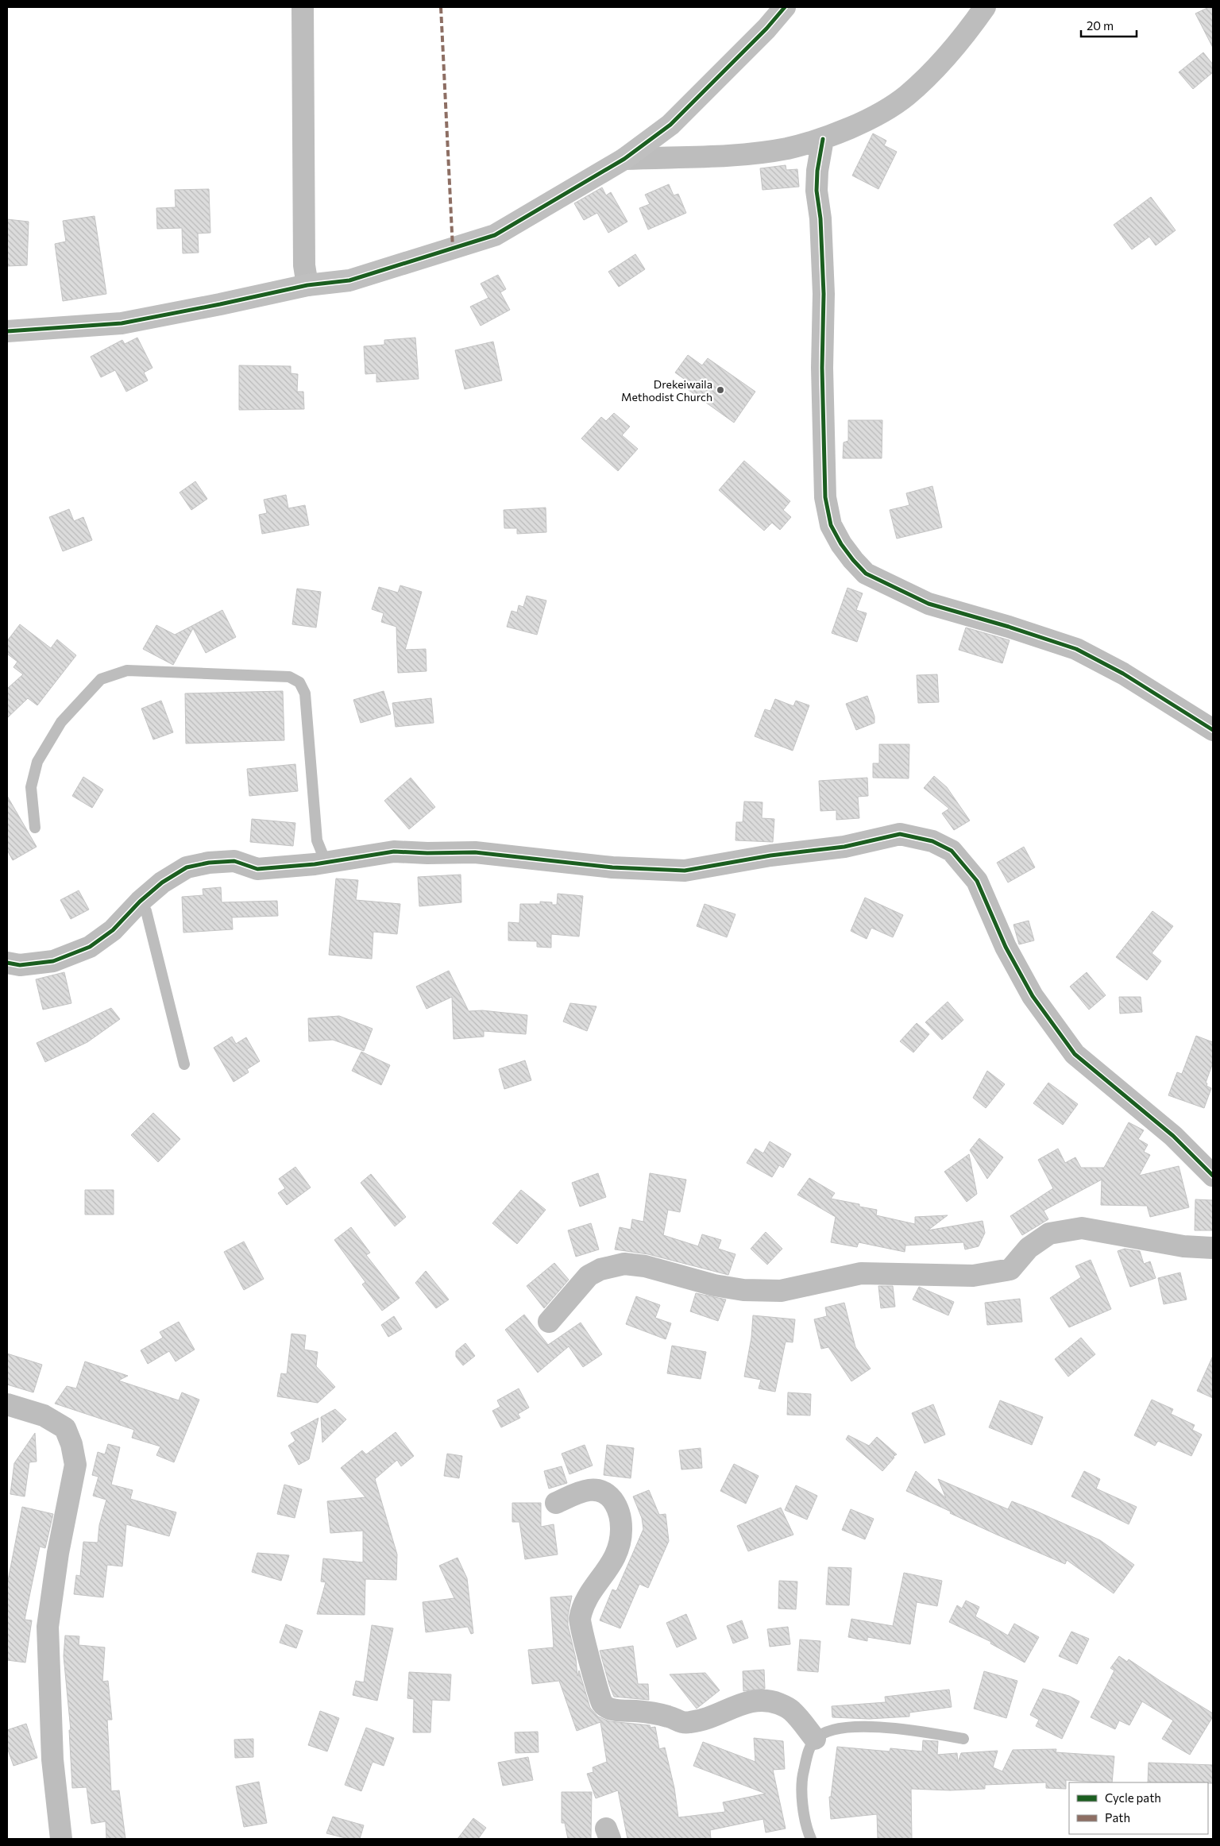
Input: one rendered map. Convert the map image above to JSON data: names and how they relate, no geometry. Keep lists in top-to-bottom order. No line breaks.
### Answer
{"places":["Drekeiwaila Methodist Church"],"legend":["Cycle path","Path"],"scale_bar":"20 m"}
